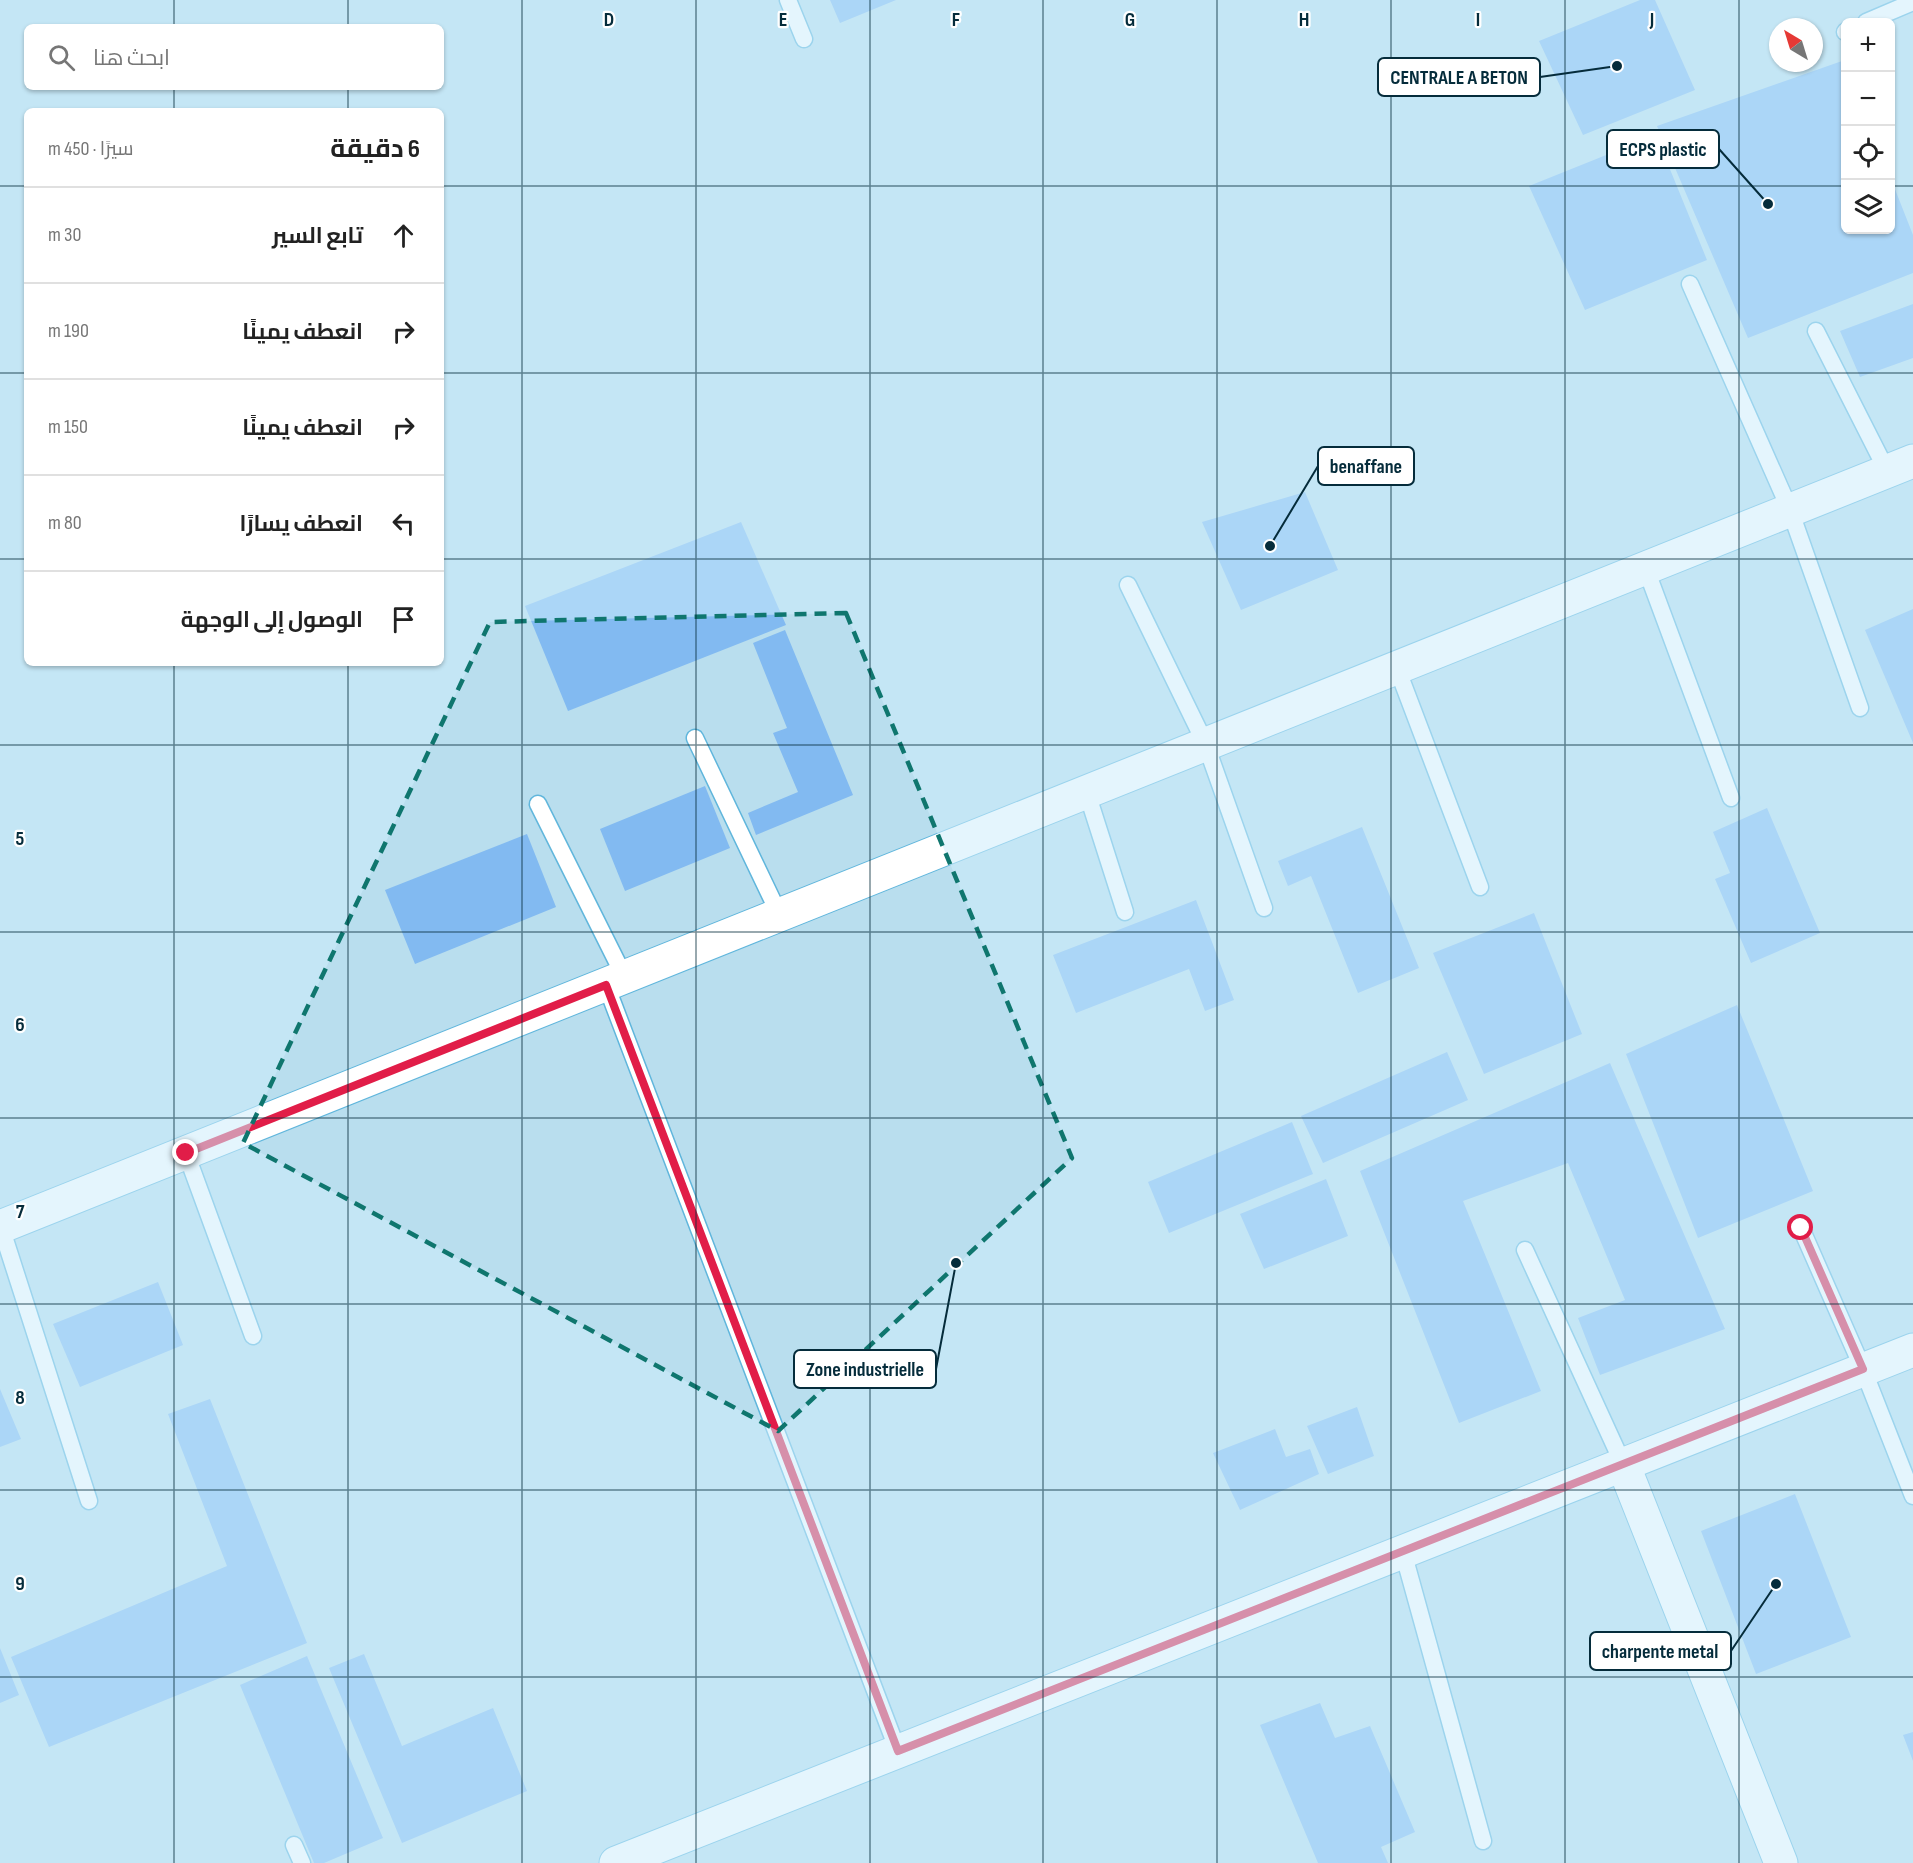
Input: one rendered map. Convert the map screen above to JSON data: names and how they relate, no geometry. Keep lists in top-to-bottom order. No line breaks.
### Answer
{"places":["CENTRALE A BETON","ECPS plastic","benaffane","Zone industrielle","charpente metal"],"north":"top left","page":{"map_buttons":["+","−"],"search":"ابحث هنا","heading":["6 دقيقة","سيرًا · 450 m"],"list":[["تابع السير","30 m"],["انعطف يمينًا","190 m"],["انعطف يمينًا","150 m"],["انعطف يسارًا","80 m"],"الوصول إلى الوجهة"]},"grid":{"columns":["D","E","F","G","H","I","J"],"rows":["5","6","7","8","9"]}}
